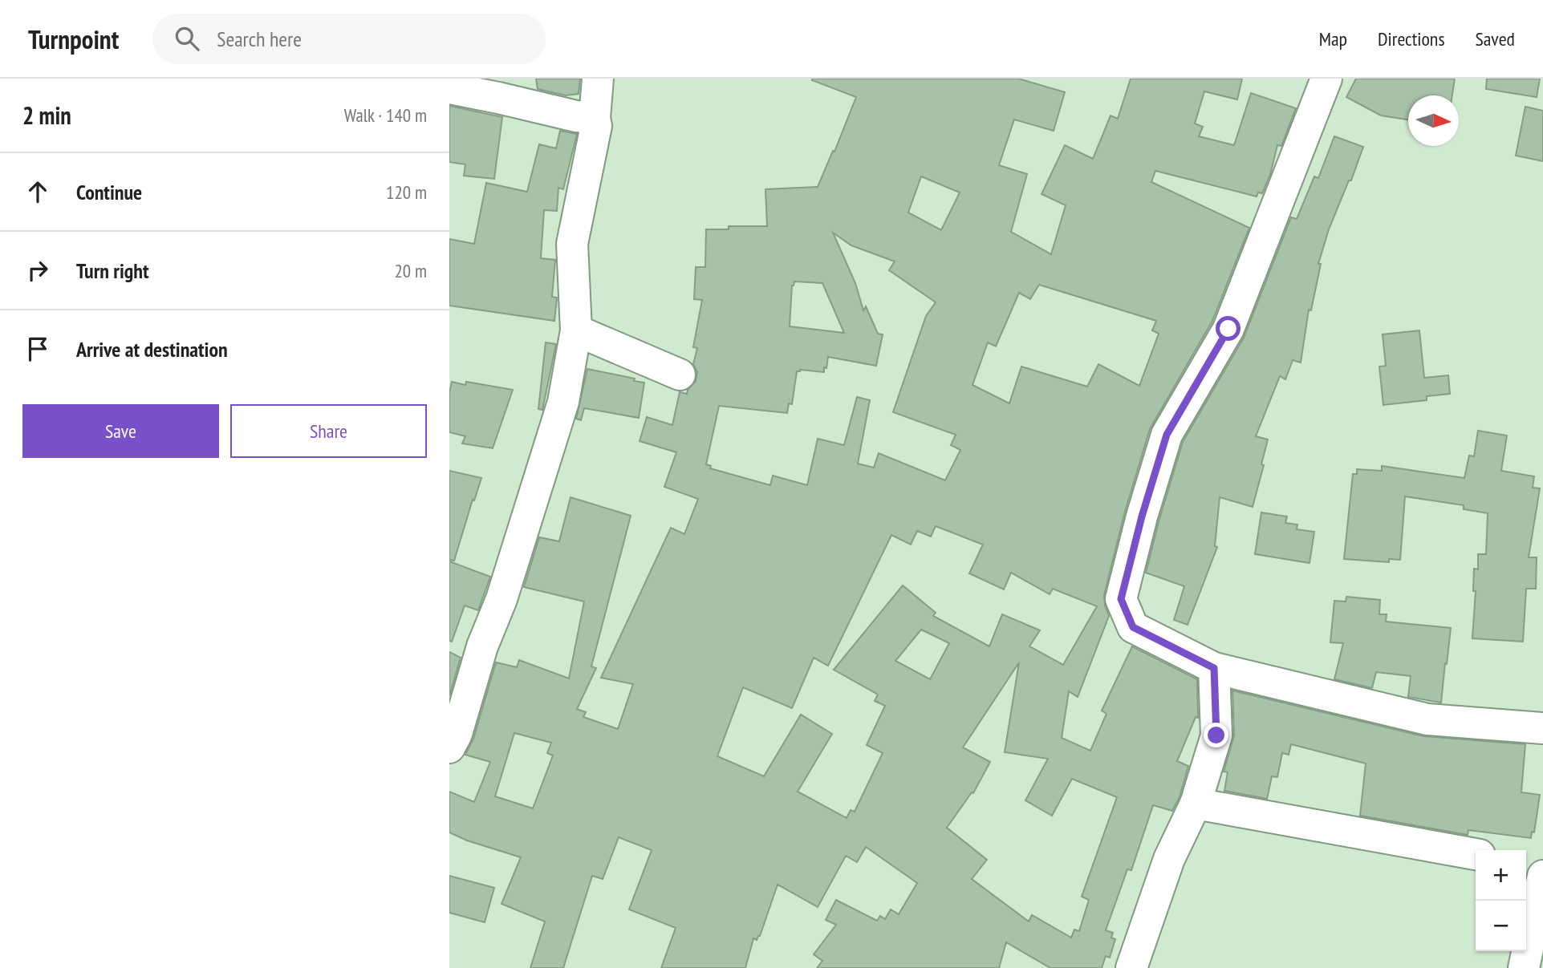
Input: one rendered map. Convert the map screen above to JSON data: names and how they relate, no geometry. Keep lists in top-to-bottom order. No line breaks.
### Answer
{"north":"right","page":{"header":"Turnpoint","search":"Search here","nav":["Map","Directions","Saved"],"heading":["2 min","Walk · 140 m"],"list":[["Continue","120 m"],["Turn right","20 m"],"Arrive at destination"],"buttons":["Save","Share"],"map_buttons":["+","−"]}}
